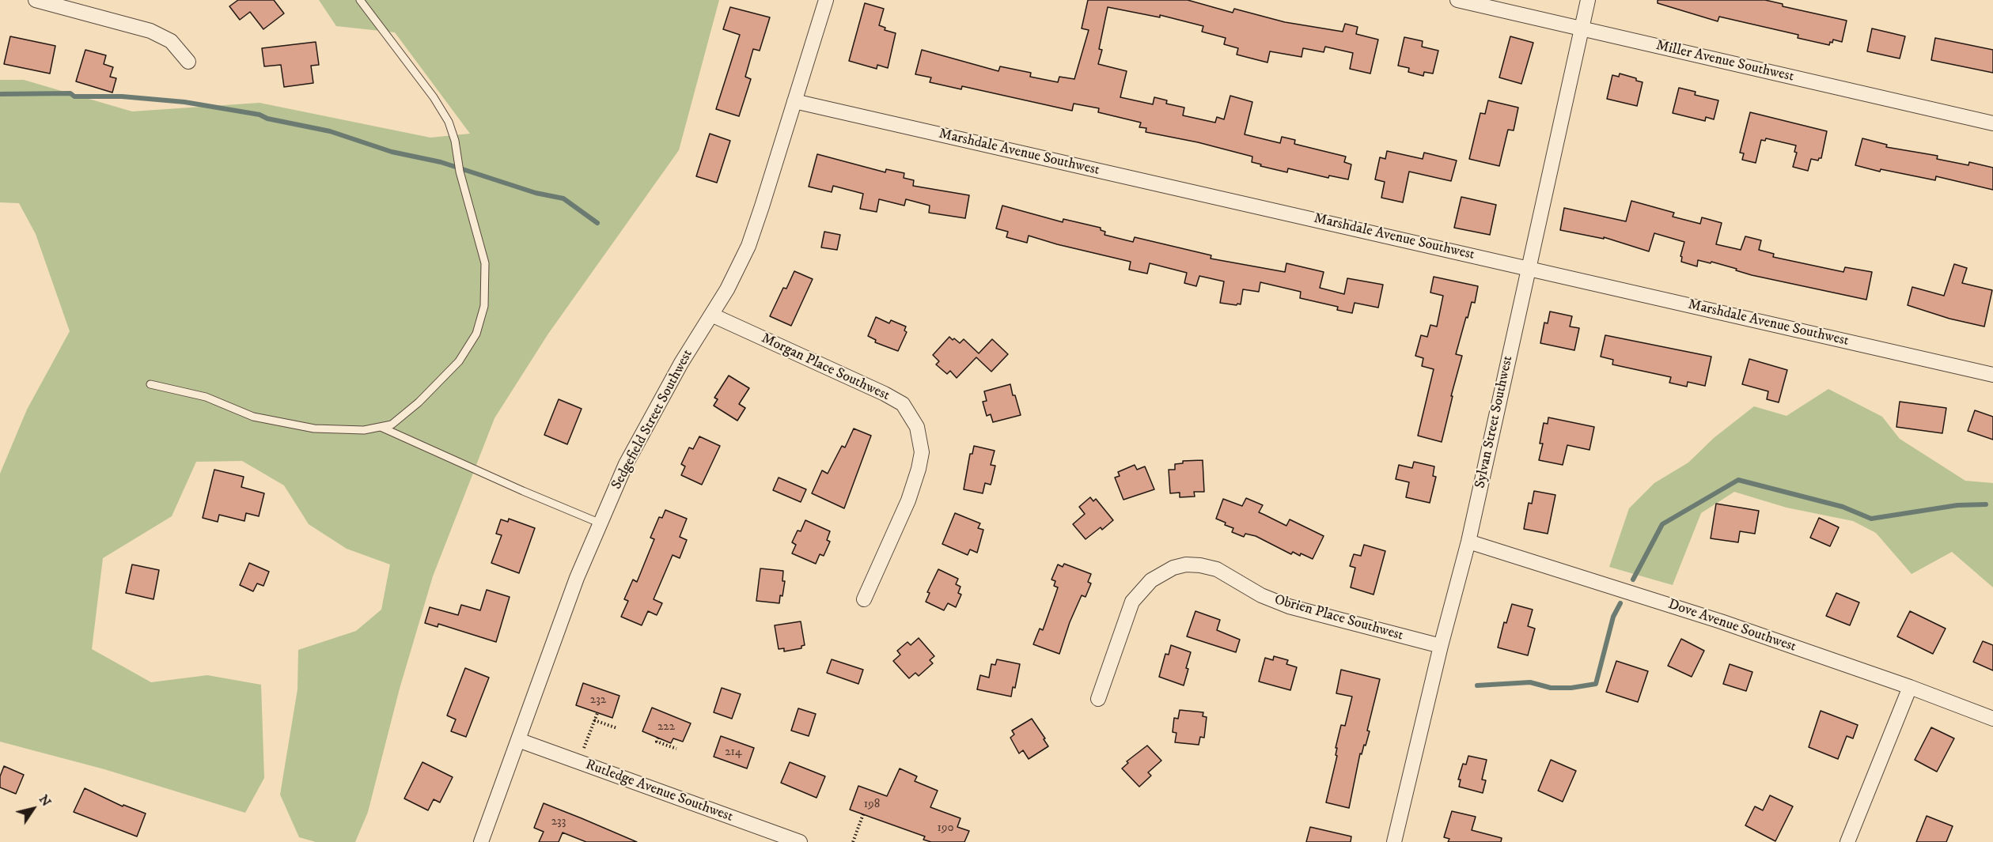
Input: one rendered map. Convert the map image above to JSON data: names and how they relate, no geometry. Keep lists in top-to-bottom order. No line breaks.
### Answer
{"streets":{"street":["Miller Avenue Southwest","Marshdale Avenue Southwest","Morgan Place Southwest","Sedgefield Street Southwest","Sylvan Street Southwest","Obrien Place Southwest","Dove Avenue Southwest","Rutledge Avenue Southwest"]},"crossings":[["Miller Avenue Southwest","Sylvan Street Southwest"],["Marshdale Avenue Southwest","Sedgefield Street Southwest"],["Marshdale Avenue Southwest","Sylvan Street Southwest"],["Morgan Place Southwest","Sedgefield Street Southwest"],["Sedgefield Street Southwest","Rutledge Avenue Southwest"],["Sylvan Street Southwest","Obrien Place Southwest"],["Sylvan Street Southwest","Dove Avenue Southwest"]],"house_numbers":["232","222","214","198","233","190"],"north":"top right"}
